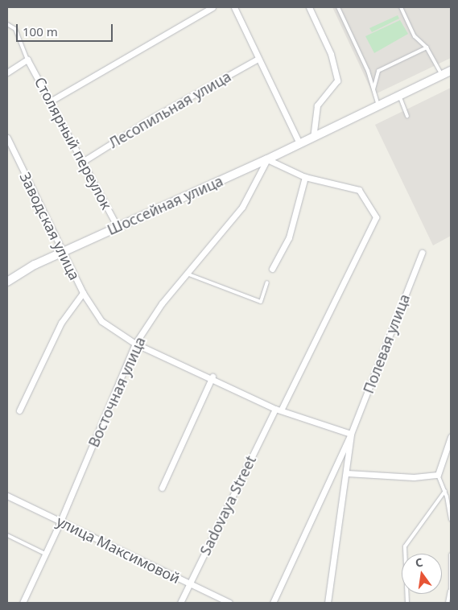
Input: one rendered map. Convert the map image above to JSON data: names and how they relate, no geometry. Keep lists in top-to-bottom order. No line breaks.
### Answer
{"streets":{"main road":["Шоссейная улица"],"street":["Лесопильная улица","Столярный переулок","Заводская улица","Полевая улица","Восточная улица","Sadovaya Street","улица Максимовой"]},"crossings":[["Лесопильная улица","Столярный переулок"],["Столярный переулок","Шоссейная улица"],["Шоссейная улица","Заводская улица"],["Шоссейная улица","Восточная улица"],["Заводская улица","Полевая улица"],["Заводская улица","Восточная улица"],["Заводская улица","Sadovaya Street"],["Восточная улица","улица Максимовой"],["Sadovaya Street","улица Максимовой"]],"scale_bar":"100 m","north":"top"}
